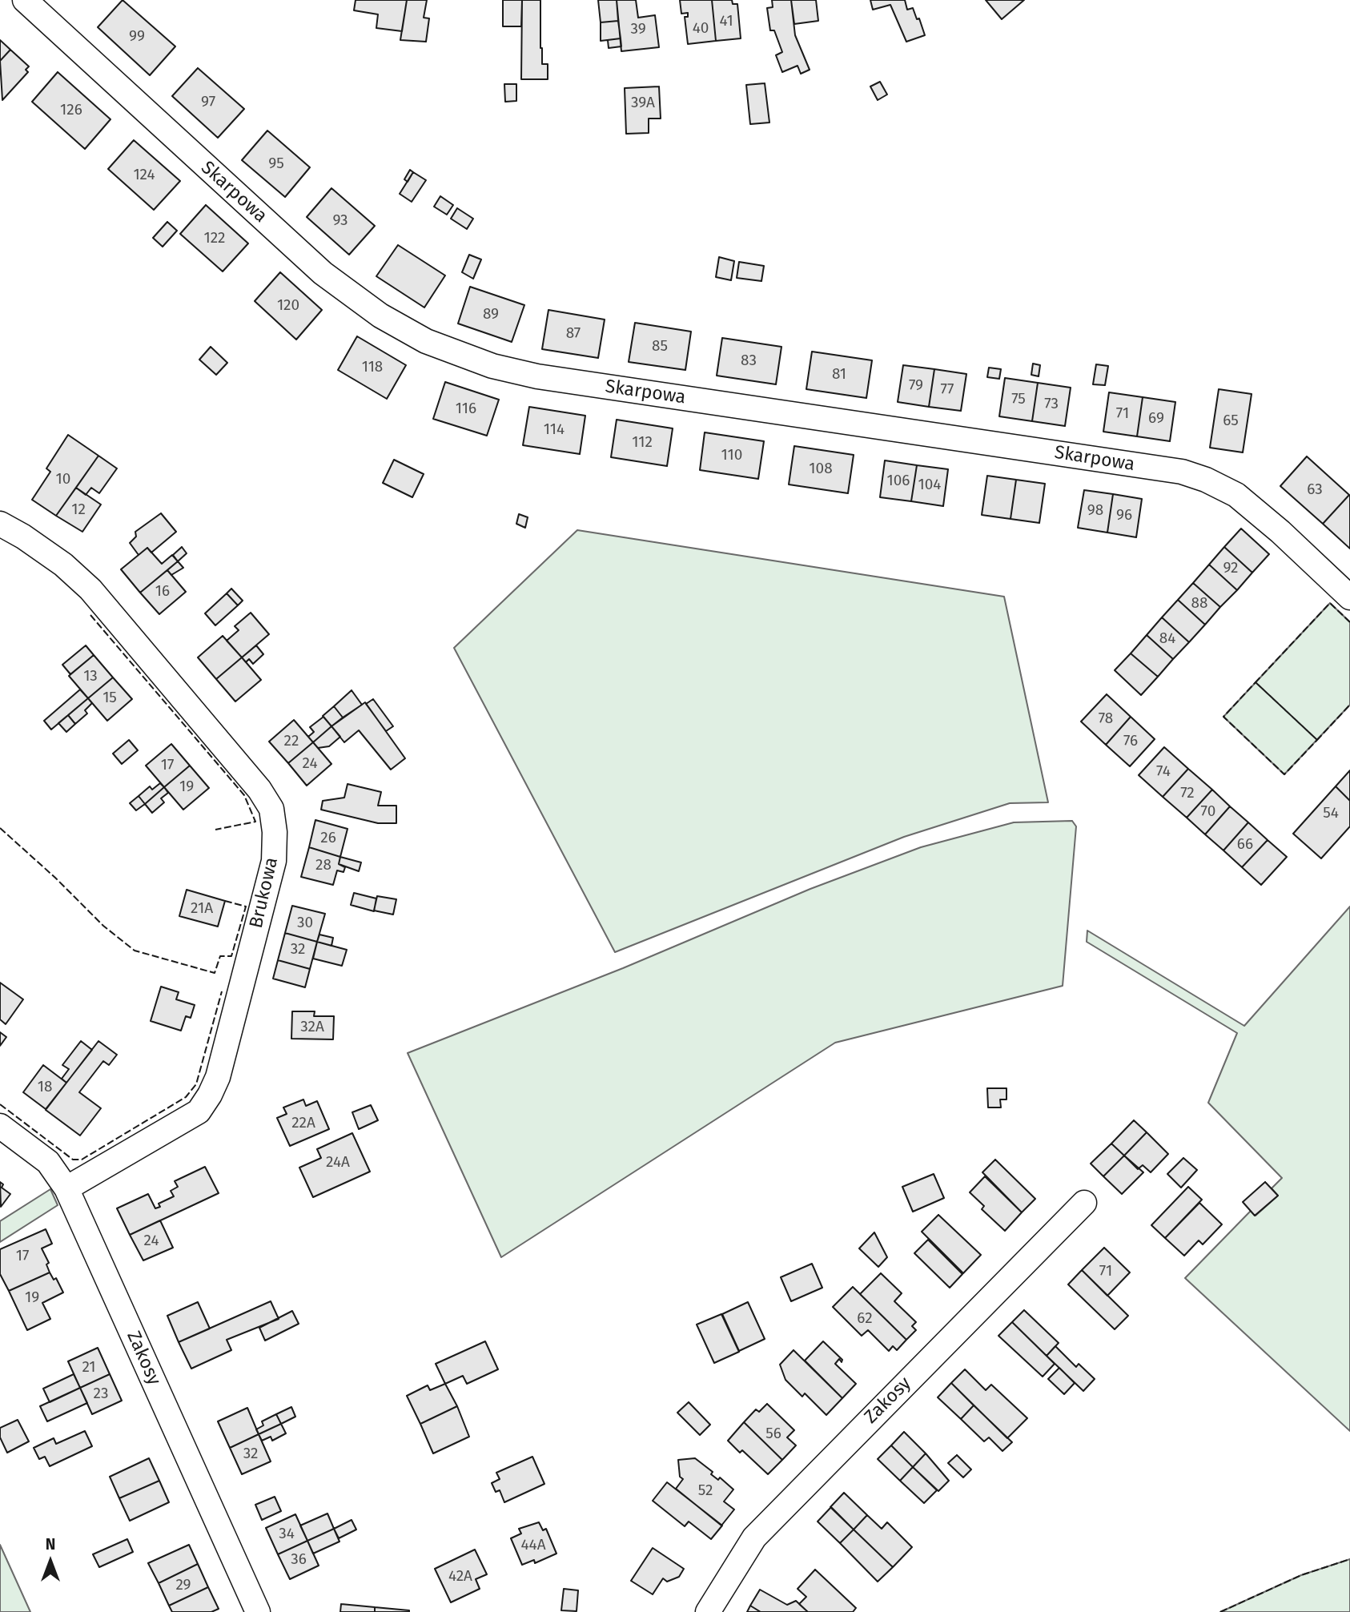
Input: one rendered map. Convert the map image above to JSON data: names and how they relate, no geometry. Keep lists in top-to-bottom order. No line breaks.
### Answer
{"streets":{"street":["Skarpowa","Brukowa","Zakosy"]},"crossings":[["Brukowa","Zakosy"]],"house_numbers":["41","40","39","99","97","39A","126","95","124","93","122","120","89","87","85","83","118","81","79","77","75","73","116","71","69","65","114","112","110","108","10","106","104","63","12","98","96","92","16","88","84","13","15","78","22","76","24","17","74","19","72","70","54","26","66","28","21A","30","32","32A","18","22A","24A","24","17","71","19","62","21","23","56","32","52","34","44A","36","42A","29"],"north":"top"}
